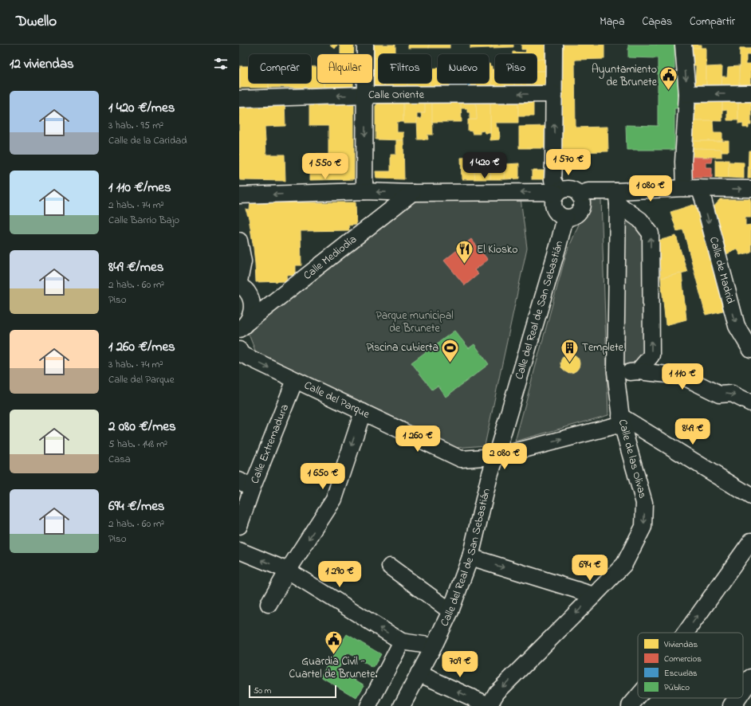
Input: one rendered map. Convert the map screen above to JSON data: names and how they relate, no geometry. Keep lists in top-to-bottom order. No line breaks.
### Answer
{"streets":{"street":["Calle Oriente","Calle Mediodía","Calle de Madrid","Calle del Real de San Sebastián","Calle del Parque","Calle Extremadura","Calle de las Olivas"]},"crossings":[["Calle del Real de San Sebastián","Calle del Parque"],["Calle del Parque","Calle Extremadura"],["Calle del Parque","Calle de las Olivas"]],"one_way":["Calle de Madrid","Calle del Parque"],"parks":["Parque municipal de Brunete"],"places":{"public building":["Ayuntamiento de Brunete","Guardia Civil - Cuartel de Brunete."],"restaurant":["El Kiosko"],"sports":["Piscina cubierta"],"building":["Templete"]},"legend":["Viviendas","Comercios","Escuelas","Público"],"scale_bar":"50 m","page":{"header":"Dwello","nav":["Mapa","Capas","Compartir"],"heading":"12 viviendas","chip":["Comprar","Alquilar","Filtros","Nuevo","Piso"],"list":[{"name":"1 420 €/mes","note":"3 hab. · 95 m² · Calle de la Caridad"},{"name":"1 110 €/mes","note":"2 hab. · 74 m² · Calle Barrio Bajo"},{"name":"849 €/mes","note":"2 hab. · 60 m² · Piso"},{"name":"1 260 €/mes","note":"3 hab. · 74 m² · Calle del Parque"},{"name":"2 080 €/mes","note":"5 hab. · 148 m² · Casa"},{"name":"694 €/mes","note":"2 hab. · 60 m² · Piso"}],"price":["1 570 €","1 420 €","1 550 €","1 080 €","1 110 €","849 €","1 260 €","2 080 €","1 650 €","694 €","1 290 €","709 €"],"scale":"50 m"}}
